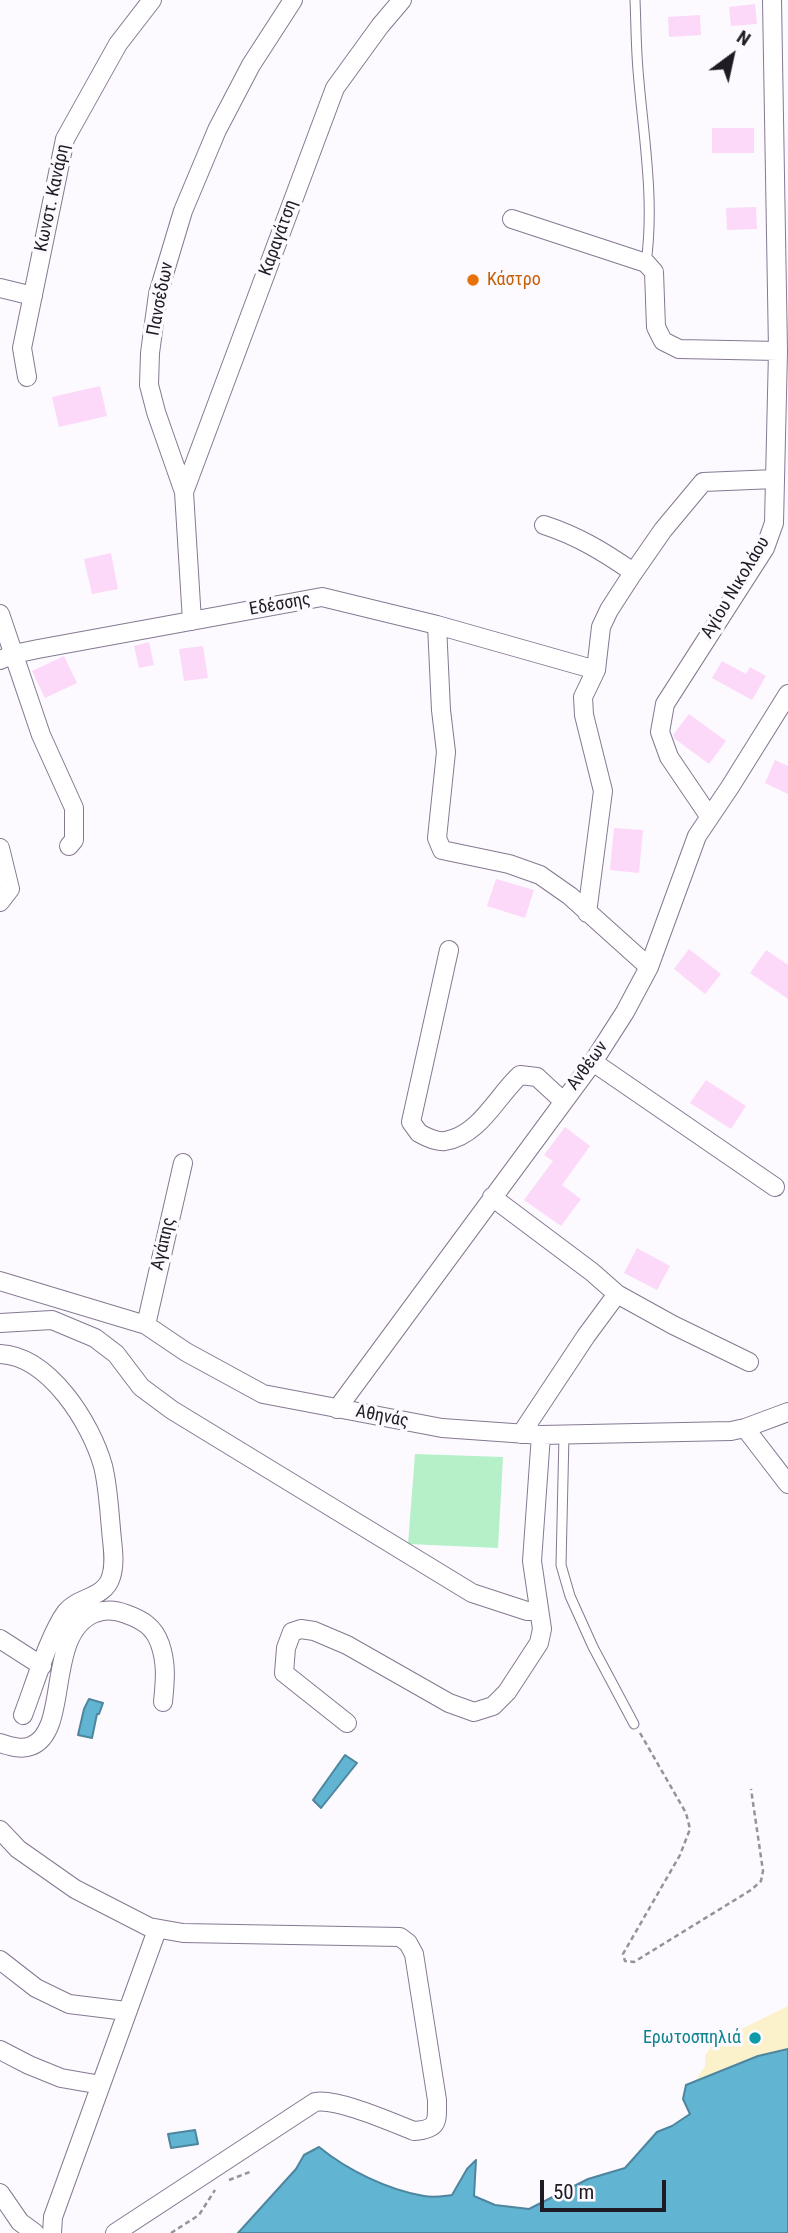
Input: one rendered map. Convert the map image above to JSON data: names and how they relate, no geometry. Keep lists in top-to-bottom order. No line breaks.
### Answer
{"streets":{"street":["Κωνστ. Κανάρη","Καραγάτση","Πανσέδων","Αγίου Νικολάου","Εδέσσης","Ανθέων","Αγάπης","Αθηνάς"]},"crossings":[["Καραγάτση","Πανσέδων"],["Πανσέδων","Εδέσσης"],["Αγίου Νικολάου","Ανθέων"],["Ανθέων","Αθηνάς"],["Αγάπης","Αθηνάς"]],"places":["Κάστρο","Ερωτοσπηλιά"],"scale_bar":"50 m","north":"top right"}
